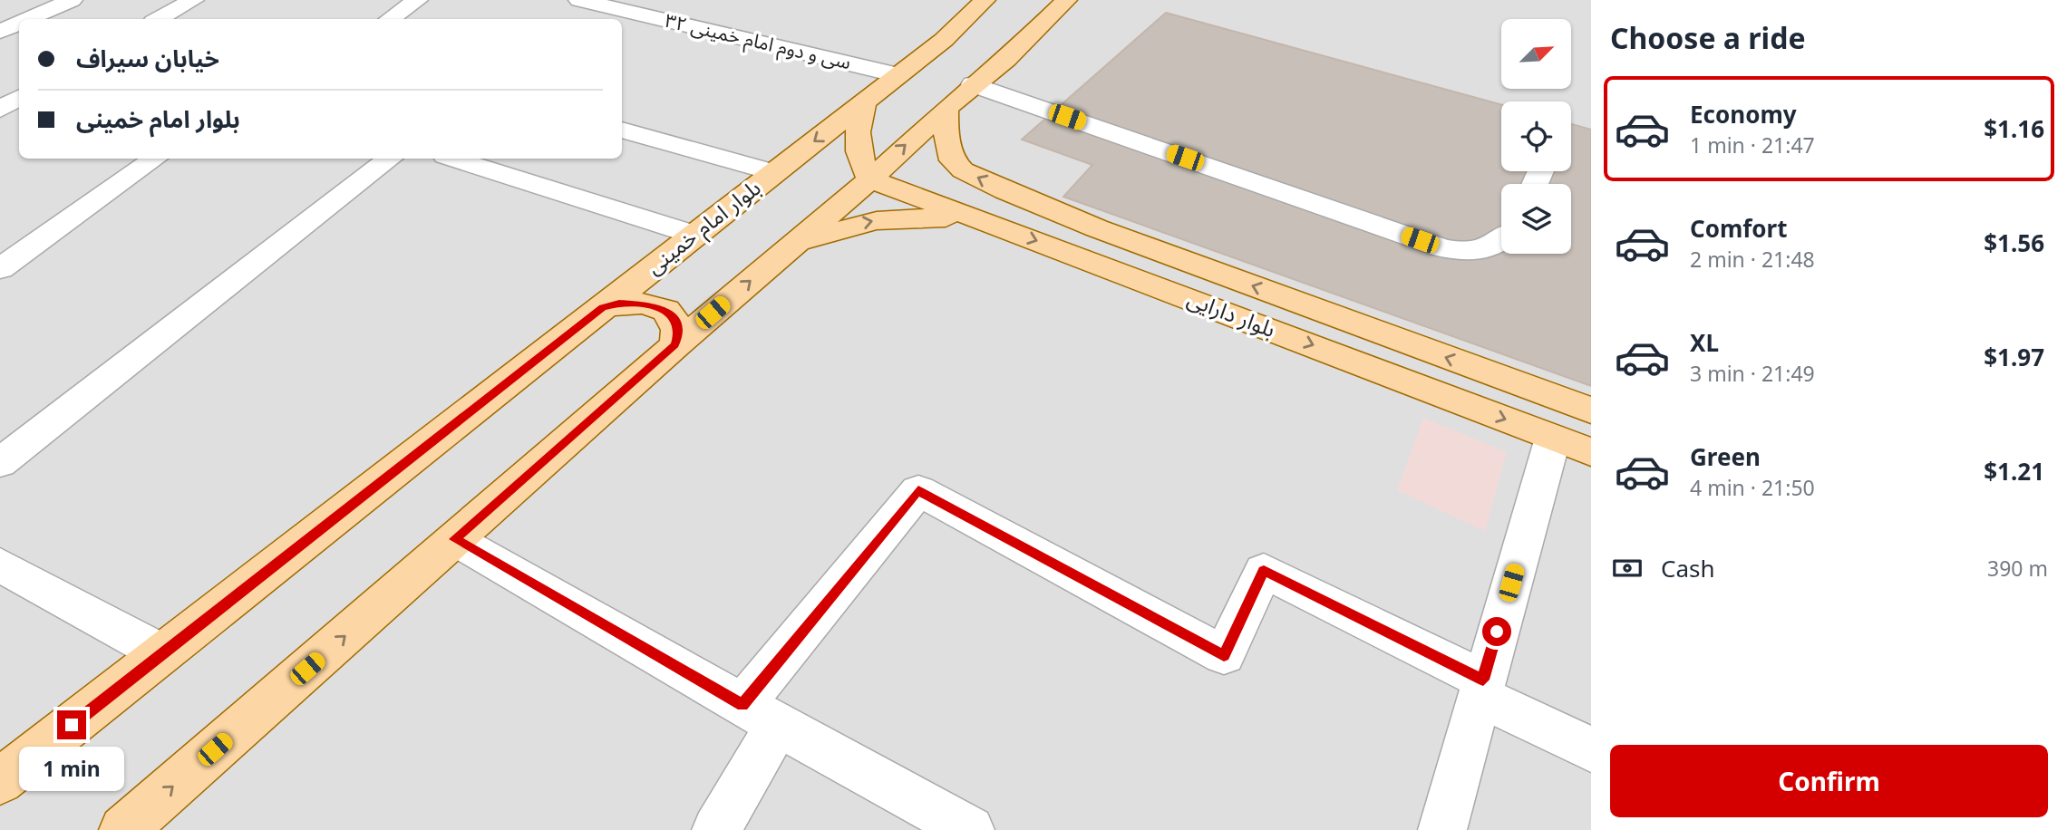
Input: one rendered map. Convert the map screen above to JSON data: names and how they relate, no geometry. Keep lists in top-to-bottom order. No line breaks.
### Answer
{"streets":{"main road":["بلوار امام خمینی","بلوار دارایی"],"street":["سی و دوم امام خمینی ۳۲"]},"crossings":[["سی و دوم امام خمینی ۳۲","بلوار امام خمینی"],["بلوار امام خمینی","بلوار دارایی"]],"north":"top right","page":{"heading":"Choose a ride","banner":["خیابان سیراف","بلوار امام خمینی"],"list":[{"name":"Economy","note":"1 min · 21:47","value":"$1.16"},{"name":"Comfort","note":"2 min · 21:48","value":"$1.56"},{"name":"XL","note":"3 min · 21:49","value":"$1.97"},{"name":"Green","note":"4 min · 21:50","value":"$1.21"}],"pay":["Cash","390 m"],"buttons":"Confirm","bubble":"1 min"}}
